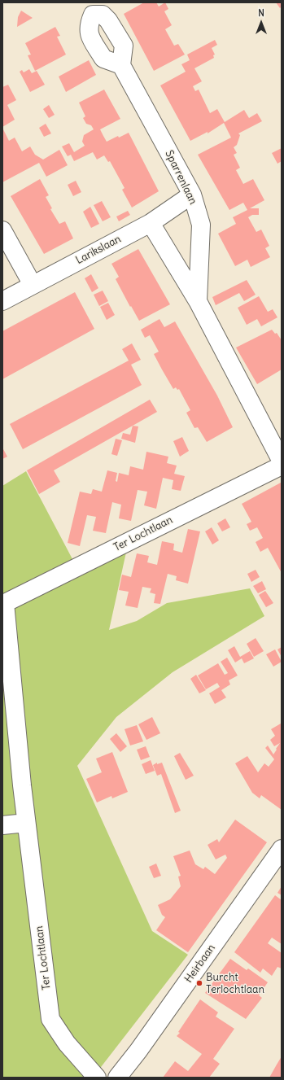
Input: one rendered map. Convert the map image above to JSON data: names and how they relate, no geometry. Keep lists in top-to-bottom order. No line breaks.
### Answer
{"streets":{"street":["Sparrenlaan","Larikslaan","Ter Lochtlaan","Heirbaan"]},"crossings":[["Sparrenlaan","Larikslaan"]],"places":["Burcht Terlochtlaan"],"north":"top"}
